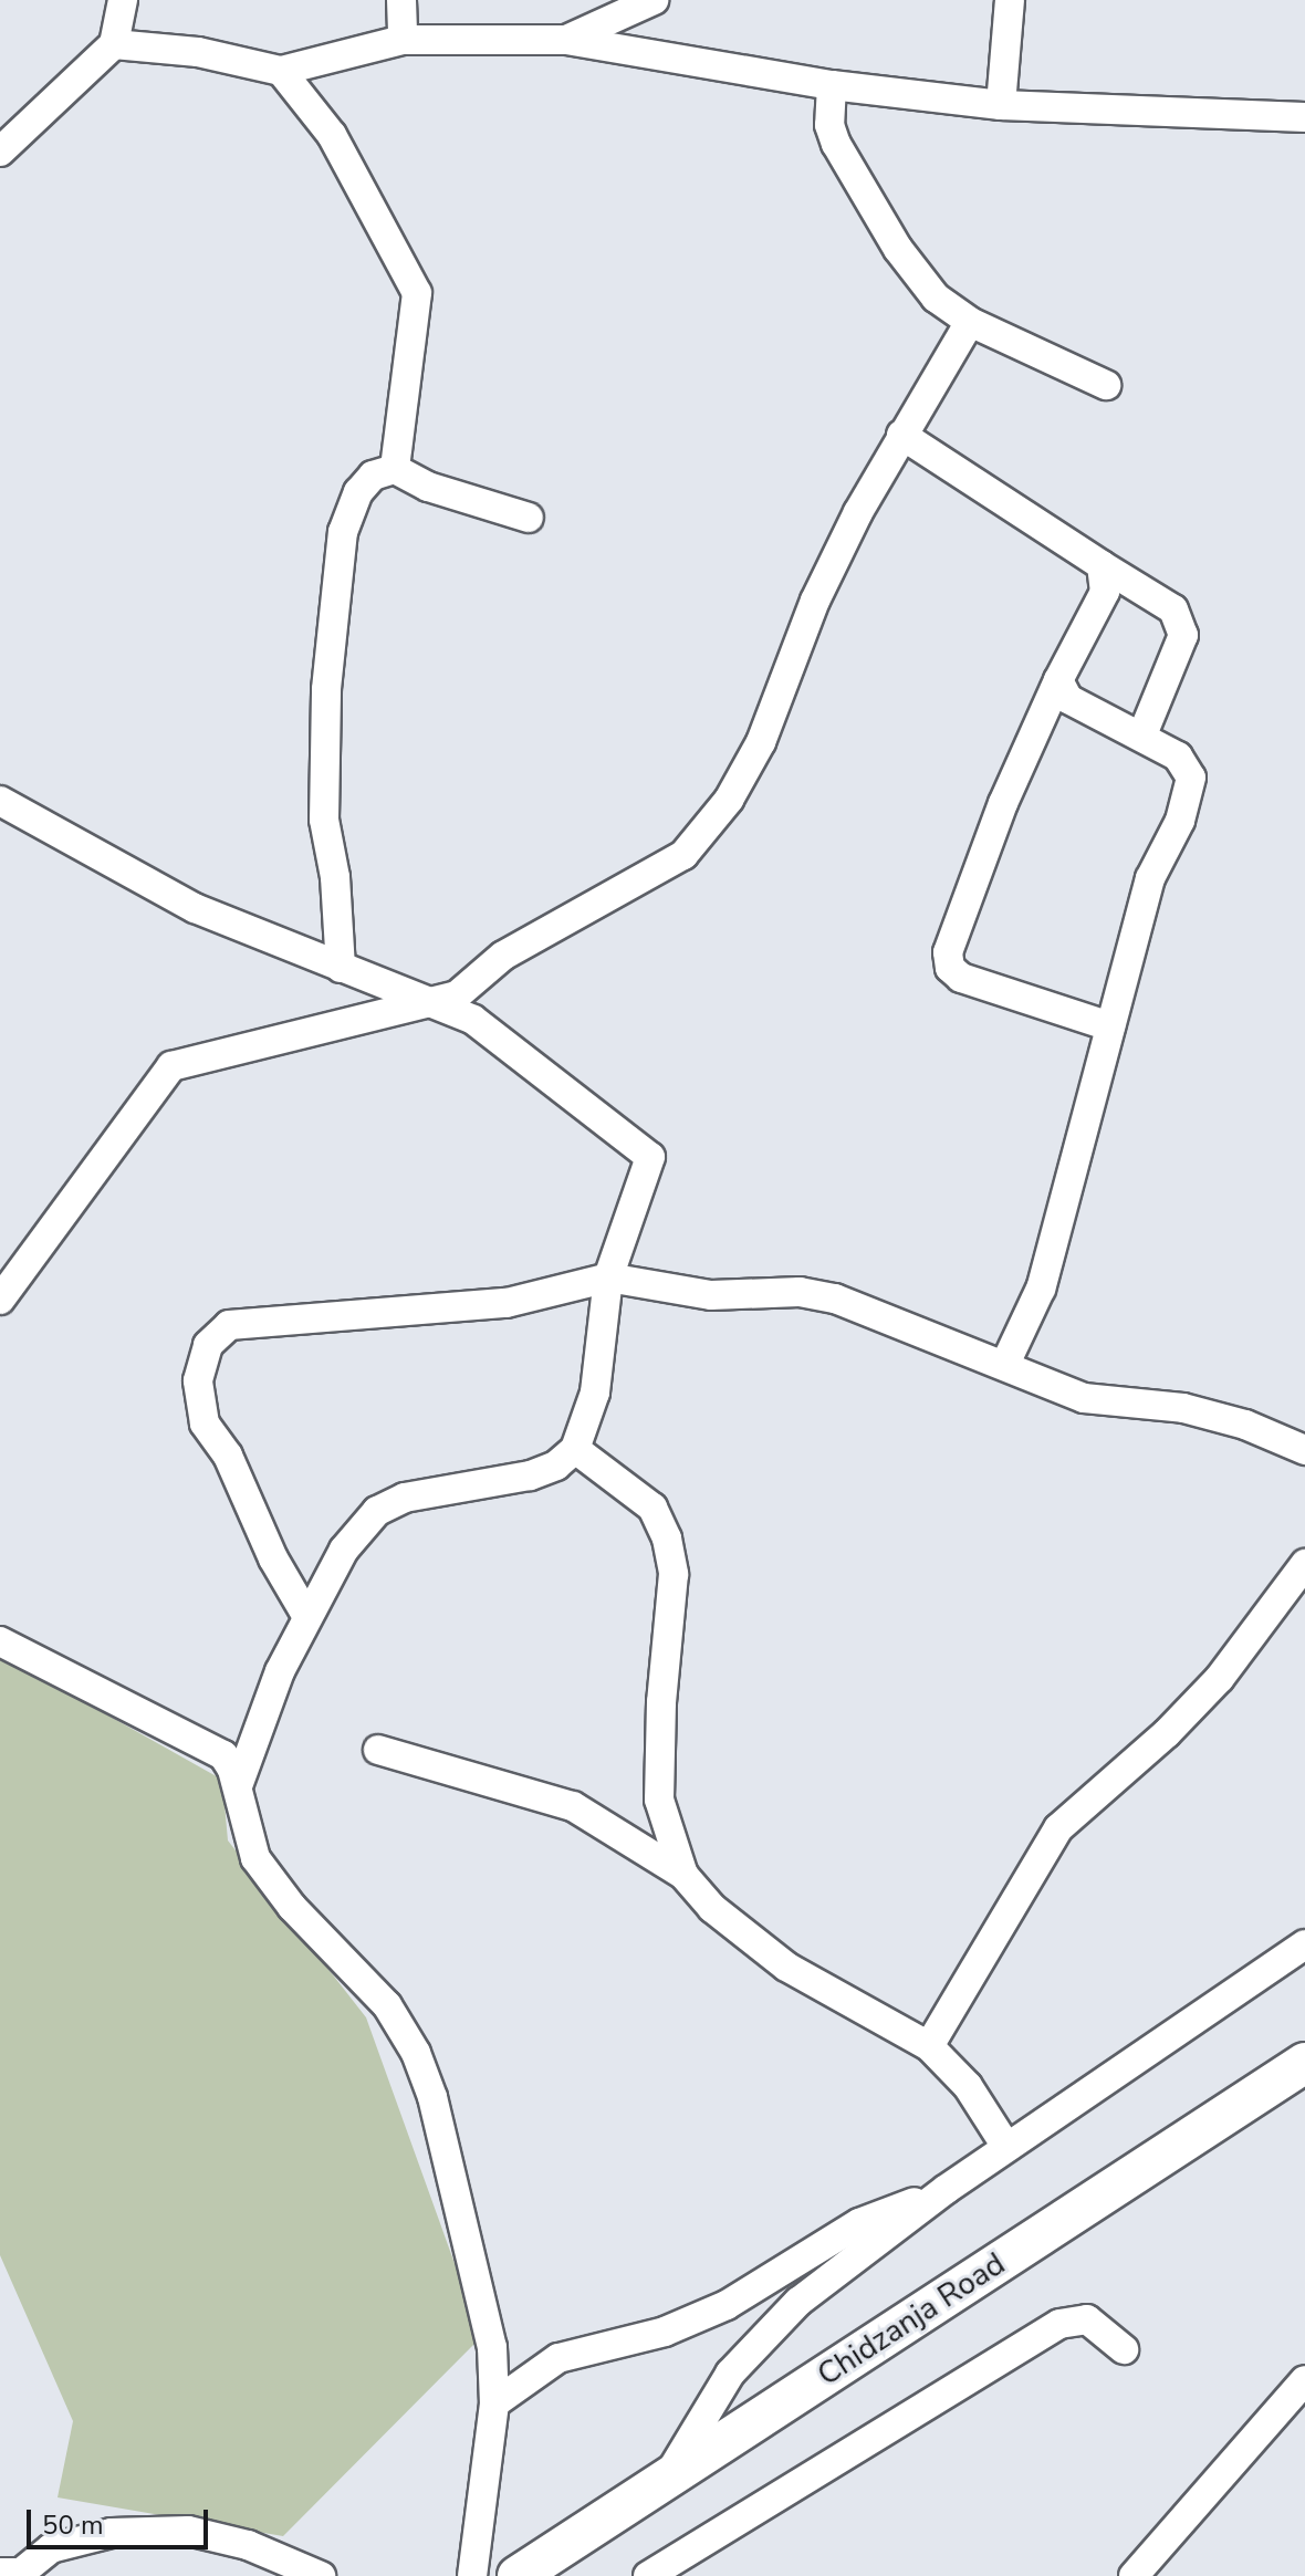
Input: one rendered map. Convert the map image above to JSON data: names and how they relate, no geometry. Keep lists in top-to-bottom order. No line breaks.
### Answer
{"streets":{"street":["Chidzanja Road"]},"scale_bar":"50 m"}
